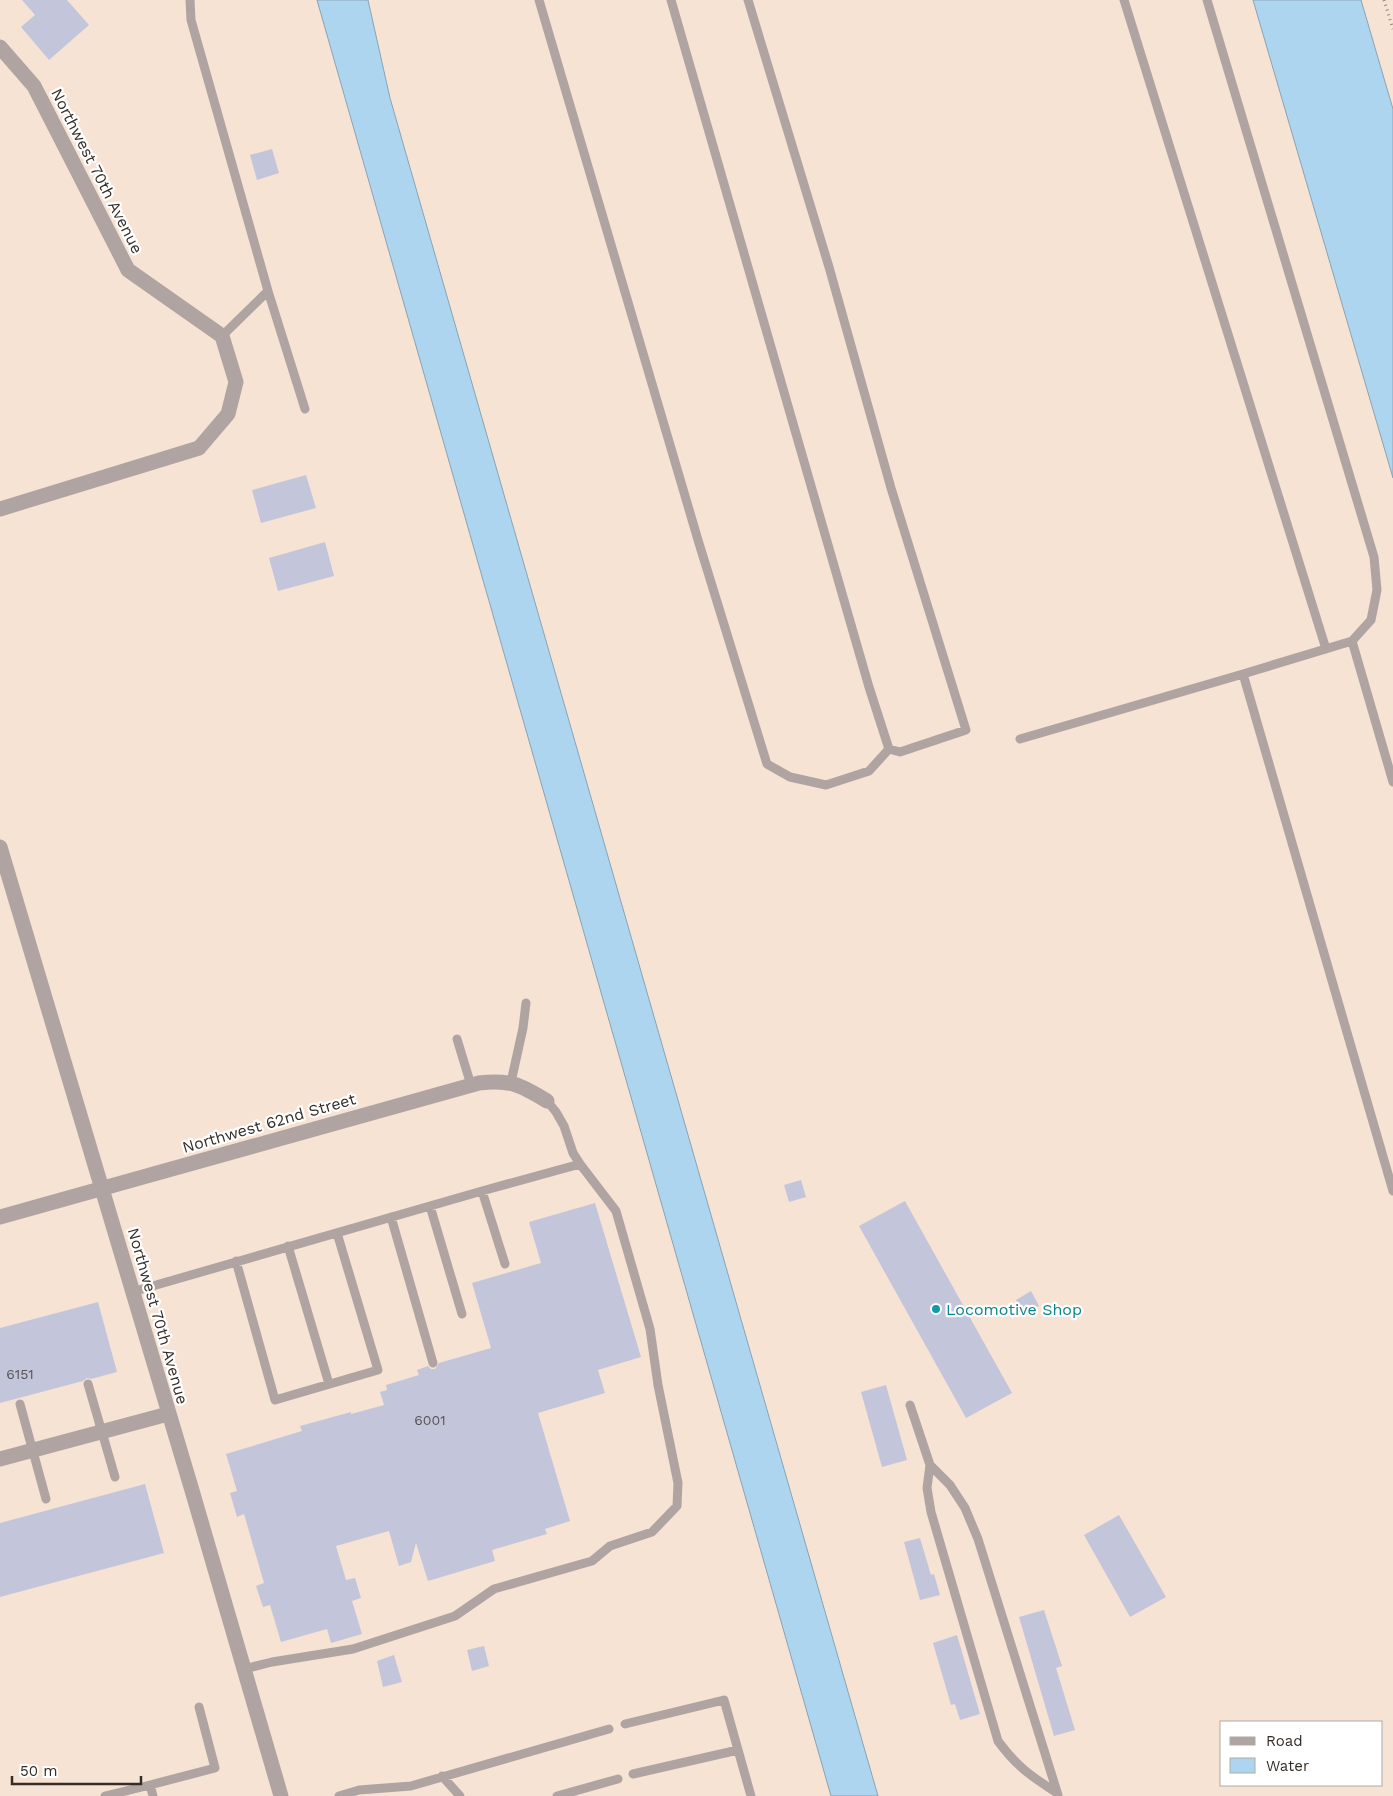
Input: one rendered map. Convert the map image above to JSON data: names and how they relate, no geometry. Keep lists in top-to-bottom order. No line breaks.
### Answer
{"streets":{"street":["Northwest 70th Avenue","Northwest 62nd Street"]},"crossings":[["Northwest 70th Avenue","Northwest 62nd Street"]],"places":["Locomotive Shop"],"house_numbers":["6151","6001"],"legend":["Road","Water"],"scale_bar":"50 m"}
